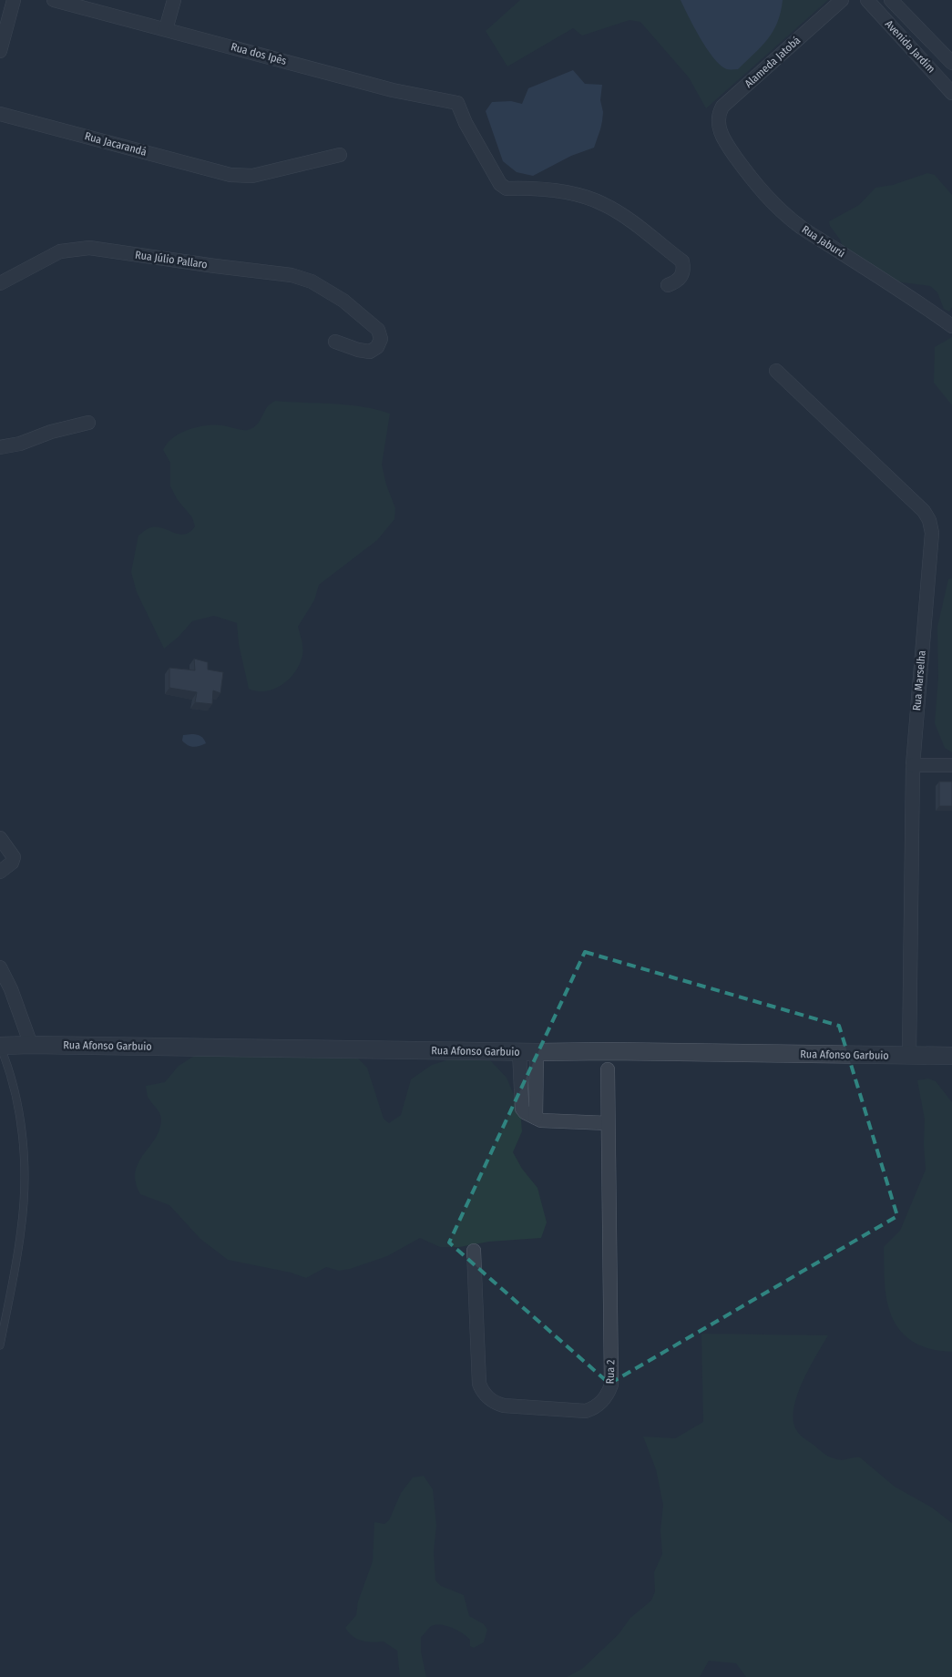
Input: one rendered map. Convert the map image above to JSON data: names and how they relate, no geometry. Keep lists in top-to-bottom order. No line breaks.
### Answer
{"streets":{"street":["Avenida Jardim","Rua dos Ipês","Alameda Jatobá","Rua Jacarandá","Rua Jaburú","Rua Júlio Pallaro","Rua Marselha","Rua Afonso Garbuio","Rua 2"]},"crossings":[["Alameda Jatobá","Rua Jaburú"],["Rua Marselha","Rua Afonso Garbuio"]]}
